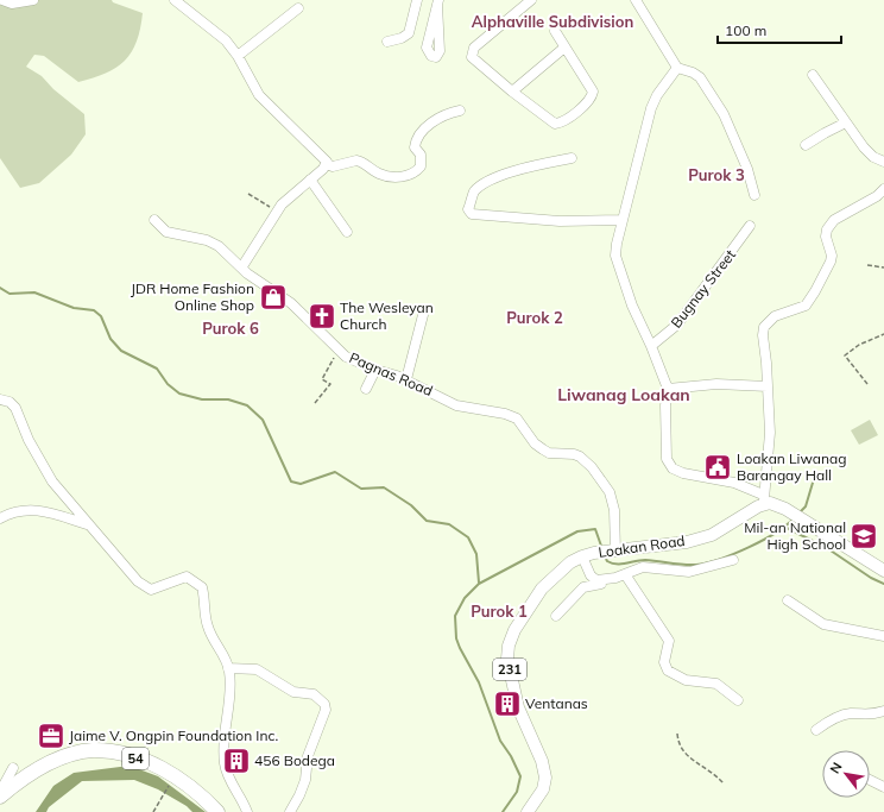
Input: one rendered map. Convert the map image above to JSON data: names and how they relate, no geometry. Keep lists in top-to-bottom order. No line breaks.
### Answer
{"streets":{"highway":["54"],"main road":["Loakan Road","231"],"street":["Bugnay Street","Pagnas Road"]},"crossings":[["Pagnas Road","Loakan Road"]],"districts":["Alphaville Subdivision","Purok 3","Purok 2","Purok 6","Liwanag Loakan","Purok 1"],"places":{"shop":["JDR Home Fashion Online Shop"],"church":["The Wesleyan Church"],"public building":["Loakan Liwanag Barangay Hall"],"school or university":["Mil-an National High School"],"building":["Ventanas","456 Bodega"],"office":["Jaime V. Ongpin Foundation Inc."]},"scale_bar":"100 m","north":"top left"}
